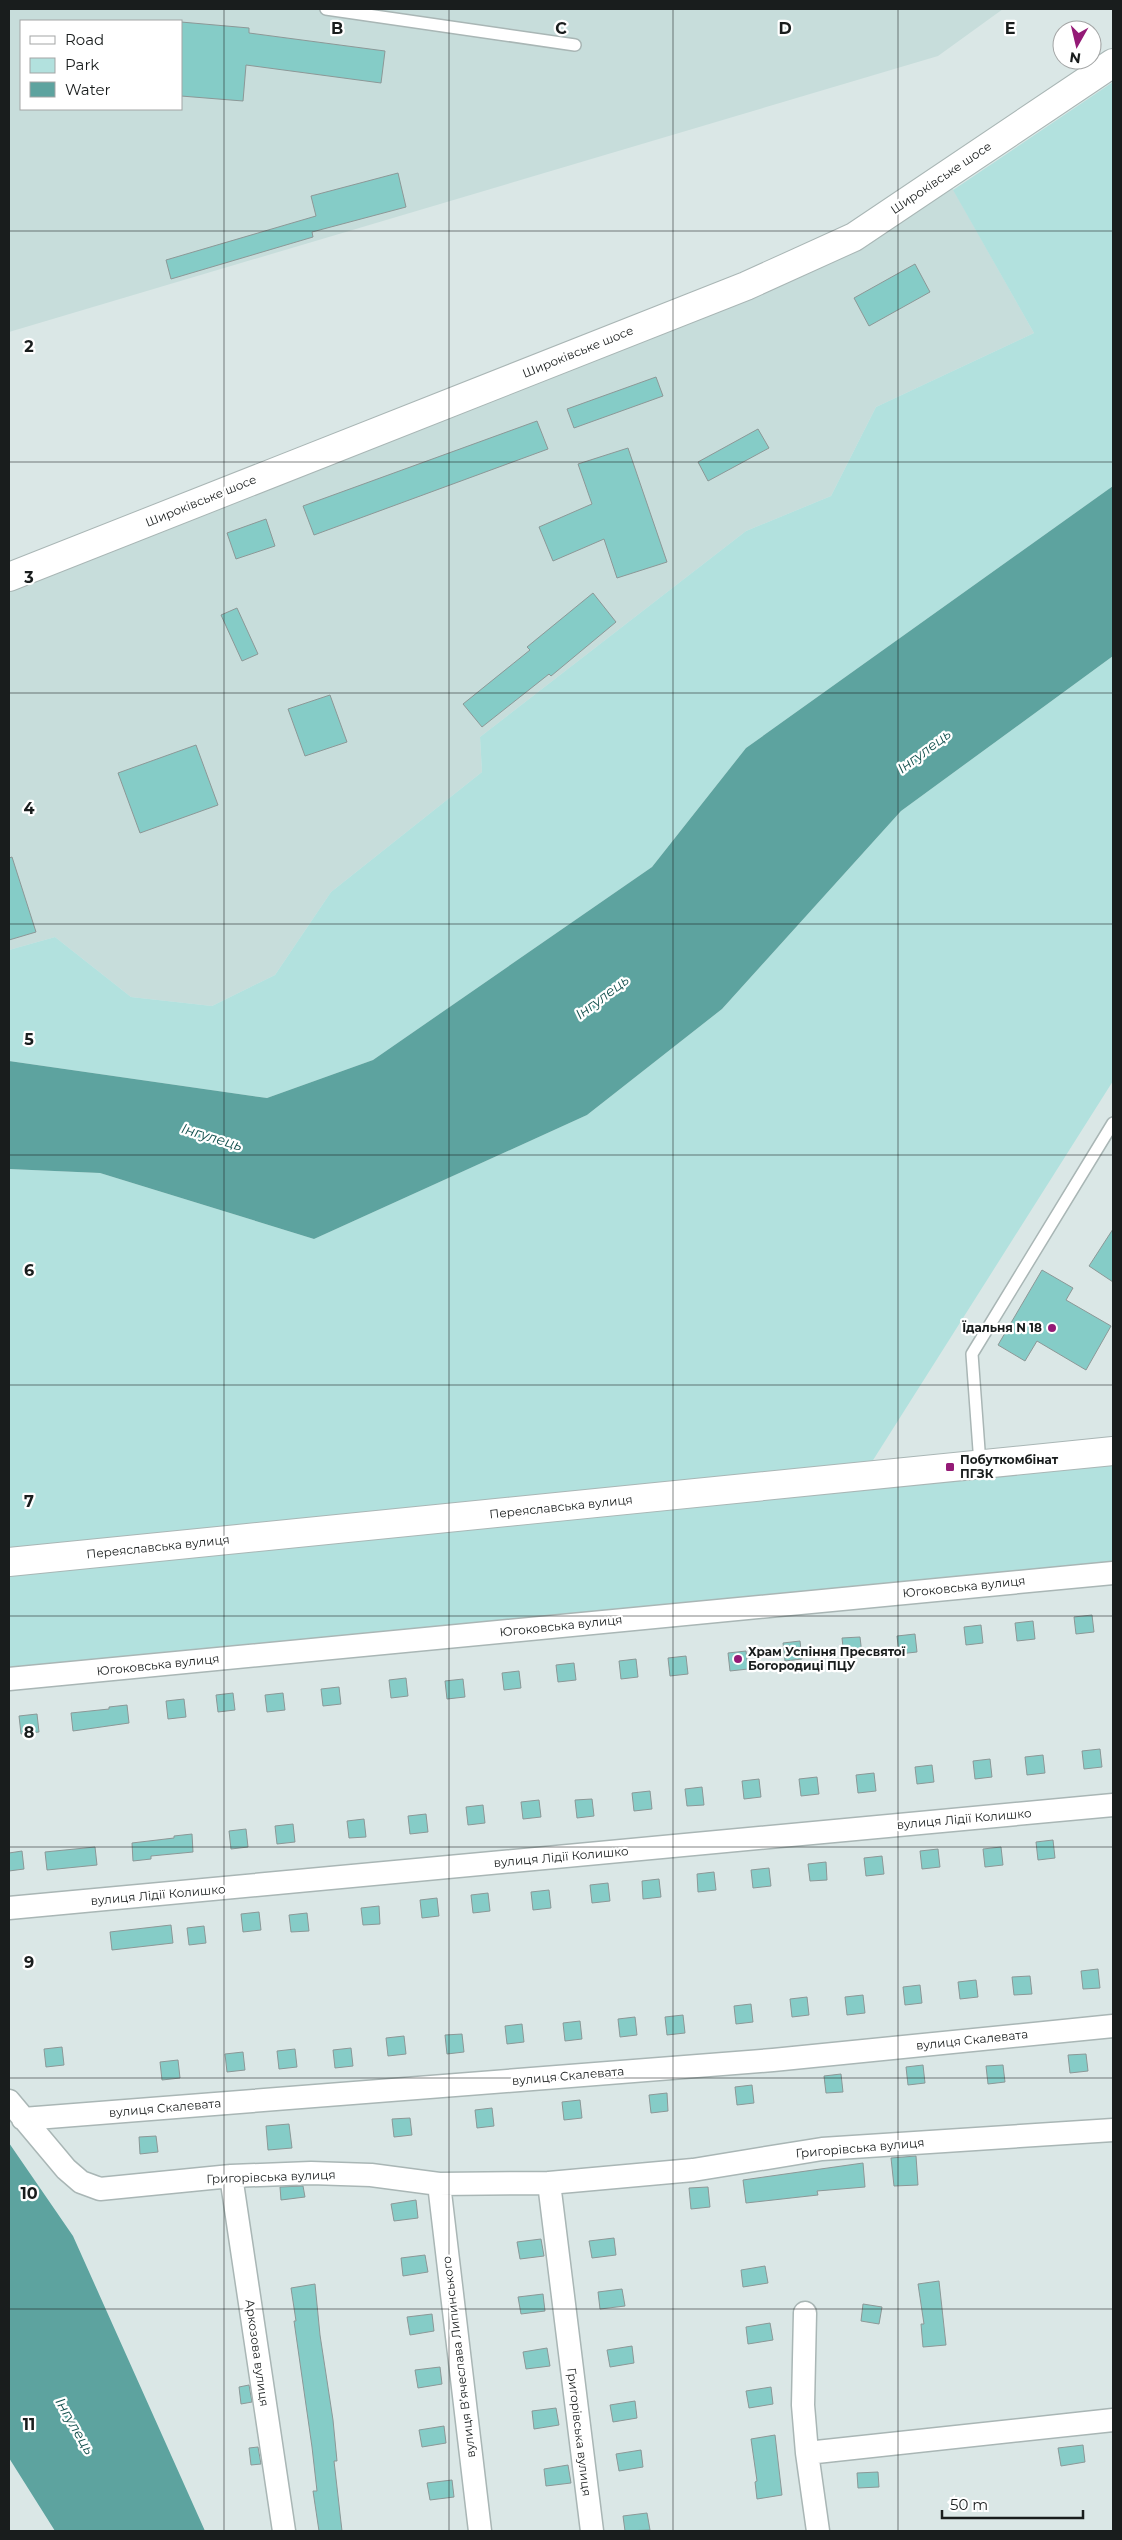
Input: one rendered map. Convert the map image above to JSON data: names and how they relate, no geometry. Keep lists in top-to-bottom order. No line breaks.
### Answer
{"streets":{"main road":["Широківське шосе","Переяславська вулиця"],"street":["Югоковська вулиця","вулиця Лідії Колишко","вулиця Скалевата","Григорівська вулиця","Аркозова вулиця","вулиця В’ячеслава Липинського"]},"crossings":[["вулиця Скалевата","Григорівська вулиця"],["Григорівська вулиця","Аркозова вулиця"],["Григорівська вулиця","вулиця В’ячеслава Липинського"]],"water":["Інгулець"],"places":{"other":["Їдальня N 18","Храм Успіння Пресвятої Богородиці ПЦУ"],"transit":["Побуткомбінат ПГЗК"]},"legend":["Road","Park","Water"],"scale_bar":"50 m","north":"bottom","grid":{"columns":["B","C","D","E"],"rows":["2","3","4","5","6","7","8","9","10","11"]}}
